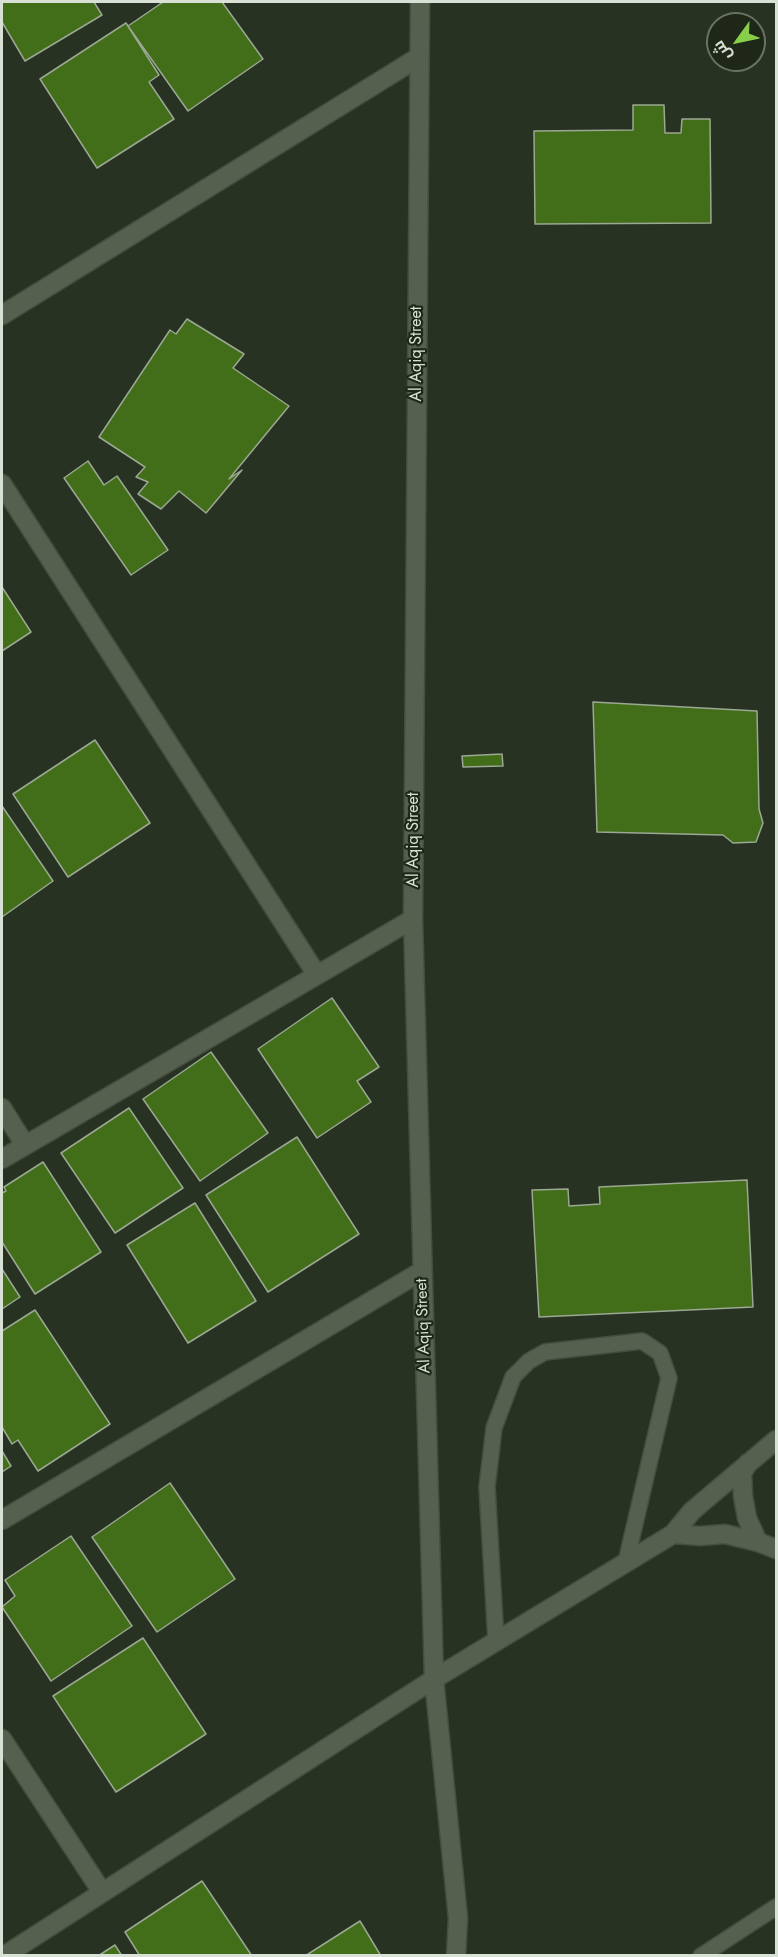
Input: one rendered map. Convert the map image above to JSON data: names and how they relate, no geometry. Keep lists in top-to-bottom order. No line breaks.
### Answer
{"streets":{"street":["Al Aqiq Street"]},"north":"bottom left"}
